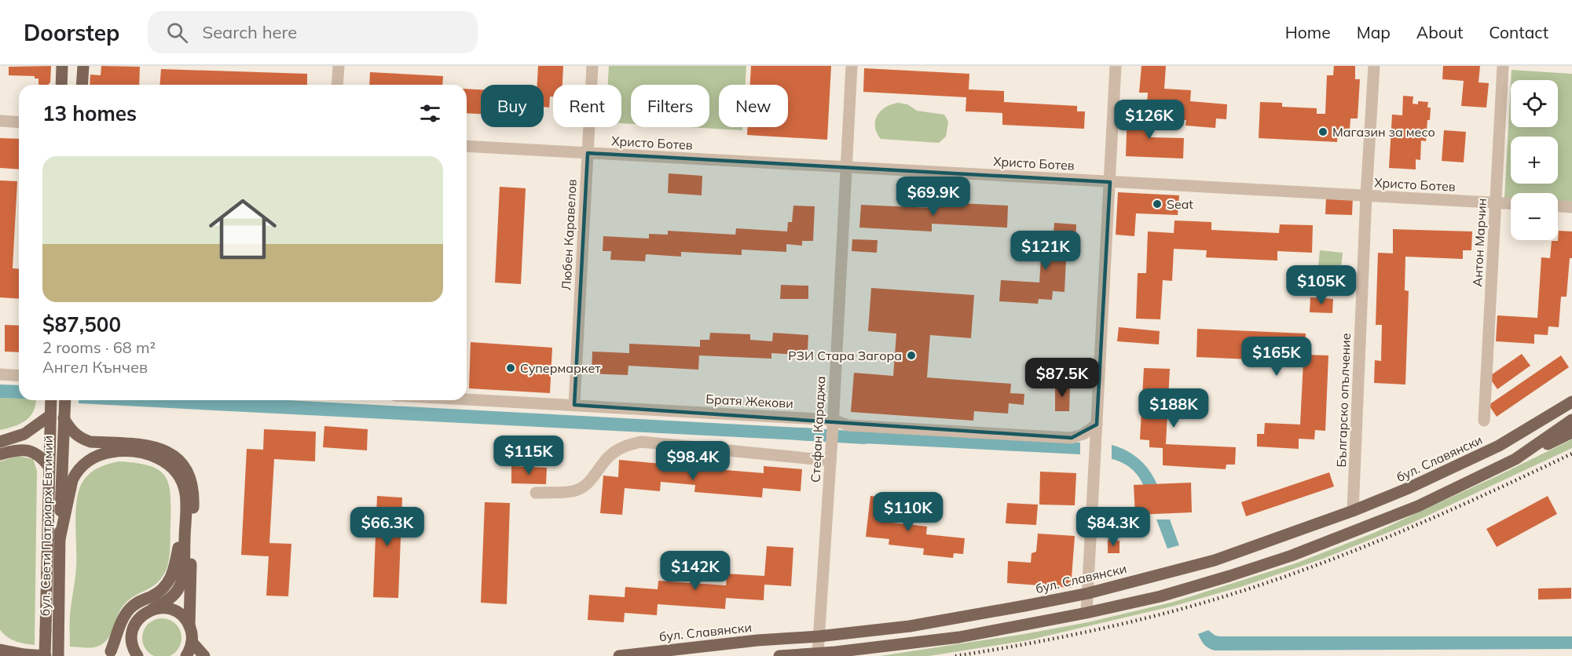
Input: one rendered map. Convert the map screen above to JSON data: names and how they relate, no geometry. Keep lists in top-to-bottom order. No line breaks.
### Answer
{"streets":{"main road":["бул. Славянски","бул. Свети Патриарх Евтимий"],"street":["Христо Ботев","Любен Каравелов","Антон Марчин","Българско опълчение","Братя Жекови","Стефан Караджа"]},"crossings":[["Христо Ботев","Любен Каравелов"],["Христо Ботев","Антон Марчин"],["Христо Ботев","Българско опълчение"],["Христо Ботев","Стефан Караджа"],["Любен Каравелов","Братя Жекови"],["Българско опълчение","бул. Славянски"],["Братя Жекови","Стефан Караджа"],["Стефан Караджа","бул. Славянски"]],"places":["Магазин за месо","Seat","РЗИ Стара Загора","Супермаркет"],"page":{"header":"Doorstep","search":"Search here","nav":["Home","Map","About","Contact"],"map_buttons":["+","−"],"chip":["Buy","Rent","Filters","New"],"heading":"13 homes","price":["$126K","$69.9K","$121K","$105K","$165K","$87.5K","$188K","$115K","$98.4K","$110K","$66.3K","$84.3K","$142K"],"list":[{"name":"$87,500","note":"2 rooms · 68 m² · Ангел Кънчев"}]}}
